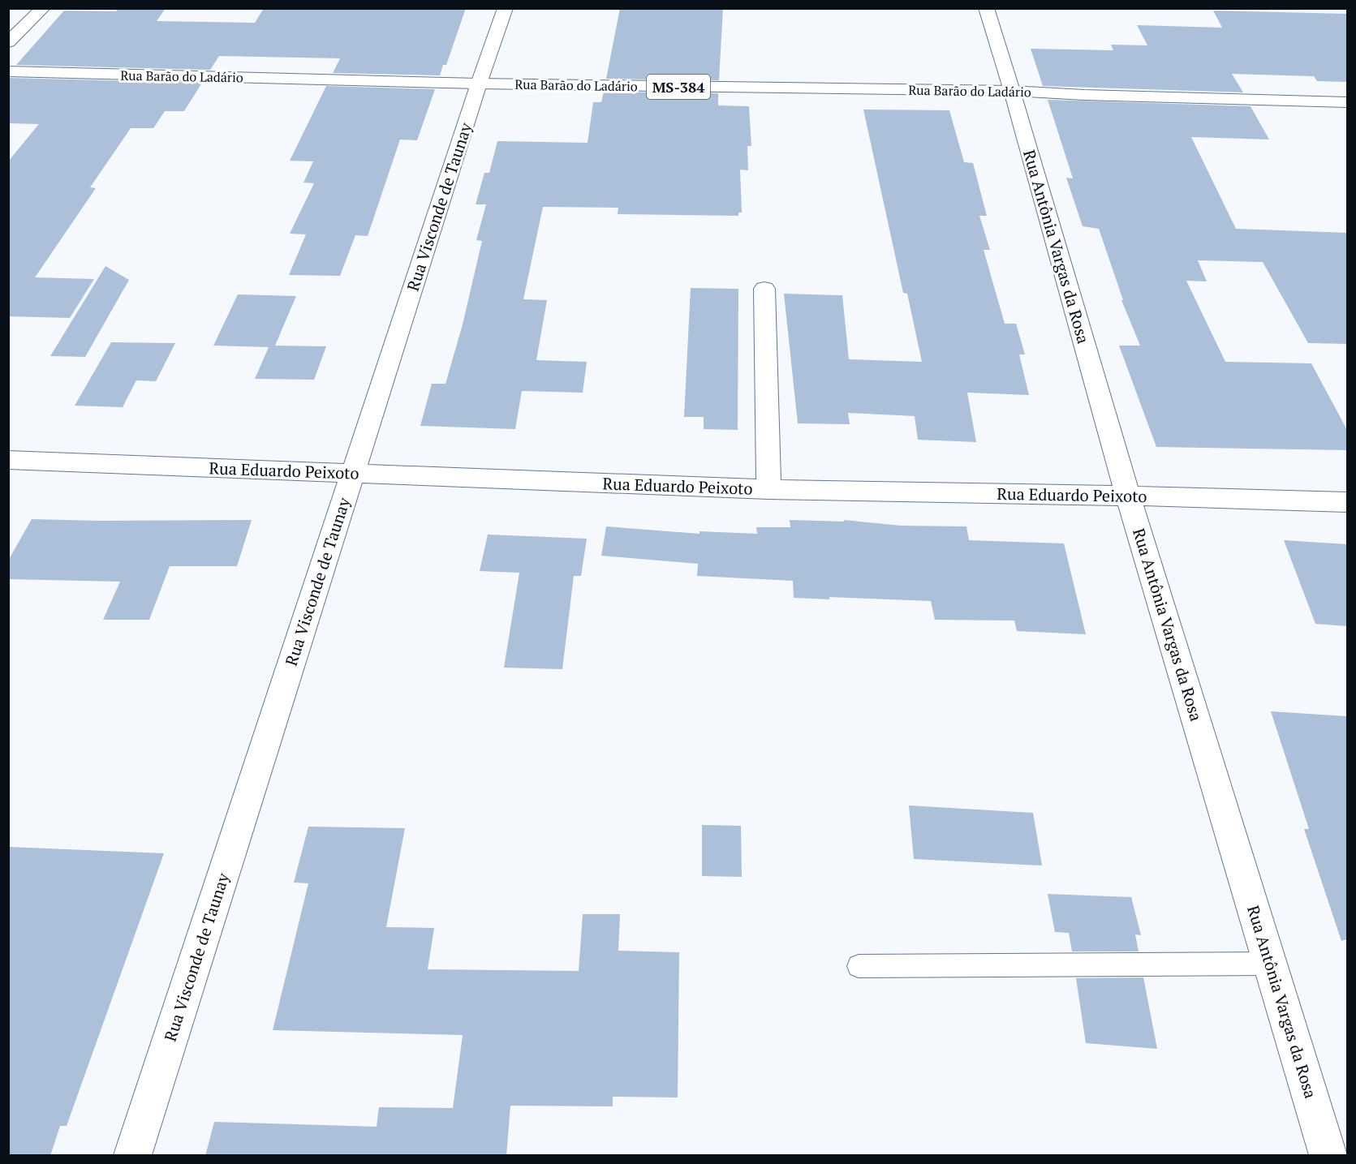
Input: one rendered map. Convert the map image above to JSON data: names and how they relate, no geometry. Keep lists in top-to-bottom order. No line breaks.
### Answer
{"streets":{"street":["Rua Barão do Ladário","MS-384","Rua Visconde de Taunay","Rua Antônia Vargas da Rosa","Rua Eduardo Peixoto"]},"crossings":[["Rua Barão do Ladário","Rua Visconde de Taunay"],["Rua Barão do Ladário","Rua Antônia Vargas da Rosa"],["Rua Visconde de Taunay","Rua Eduardo Peixoto"],["Rua Antônia Vargas da Rosa","Rua Eduardo Peixoto"]]}
